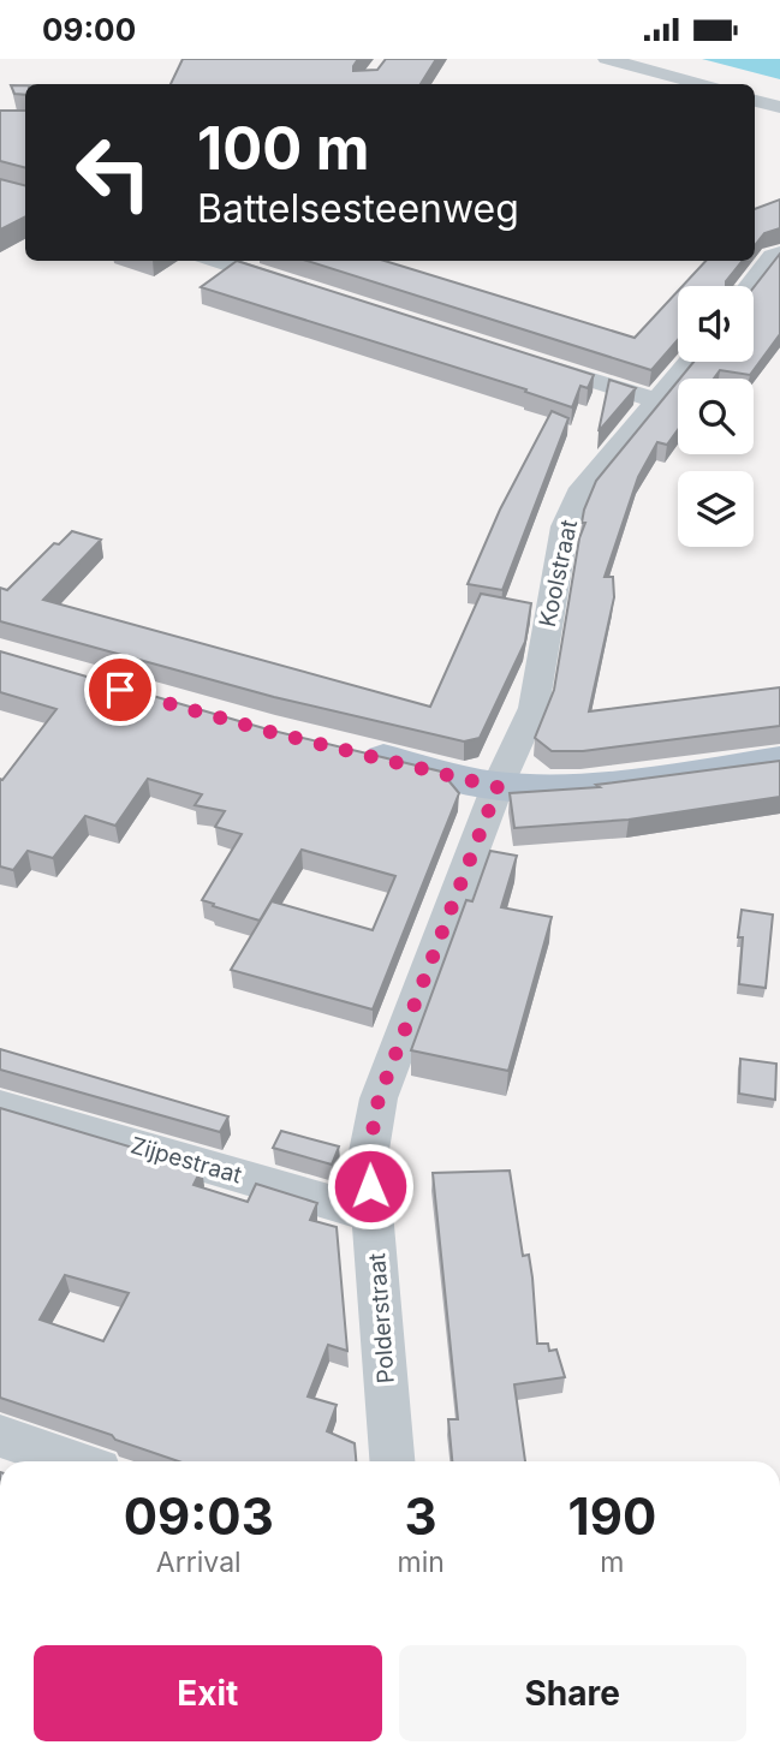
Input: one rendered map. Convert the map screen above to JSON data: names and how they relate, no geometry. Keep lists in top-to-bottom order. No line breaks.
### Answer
{"streets":{"street":["Koolstraat","Zijpestraat","Polderstraat"]},"crossings":[["Koolstraat","Polderstraat"],["Zijpestraat","Polderstraat"]],"page":{"status":"09:00","turn":["100 m","Battelsesteenweg"],"eta":["09:03","Arrival","3","min","190","m"],"buttons":["Exit","Share"]}}
